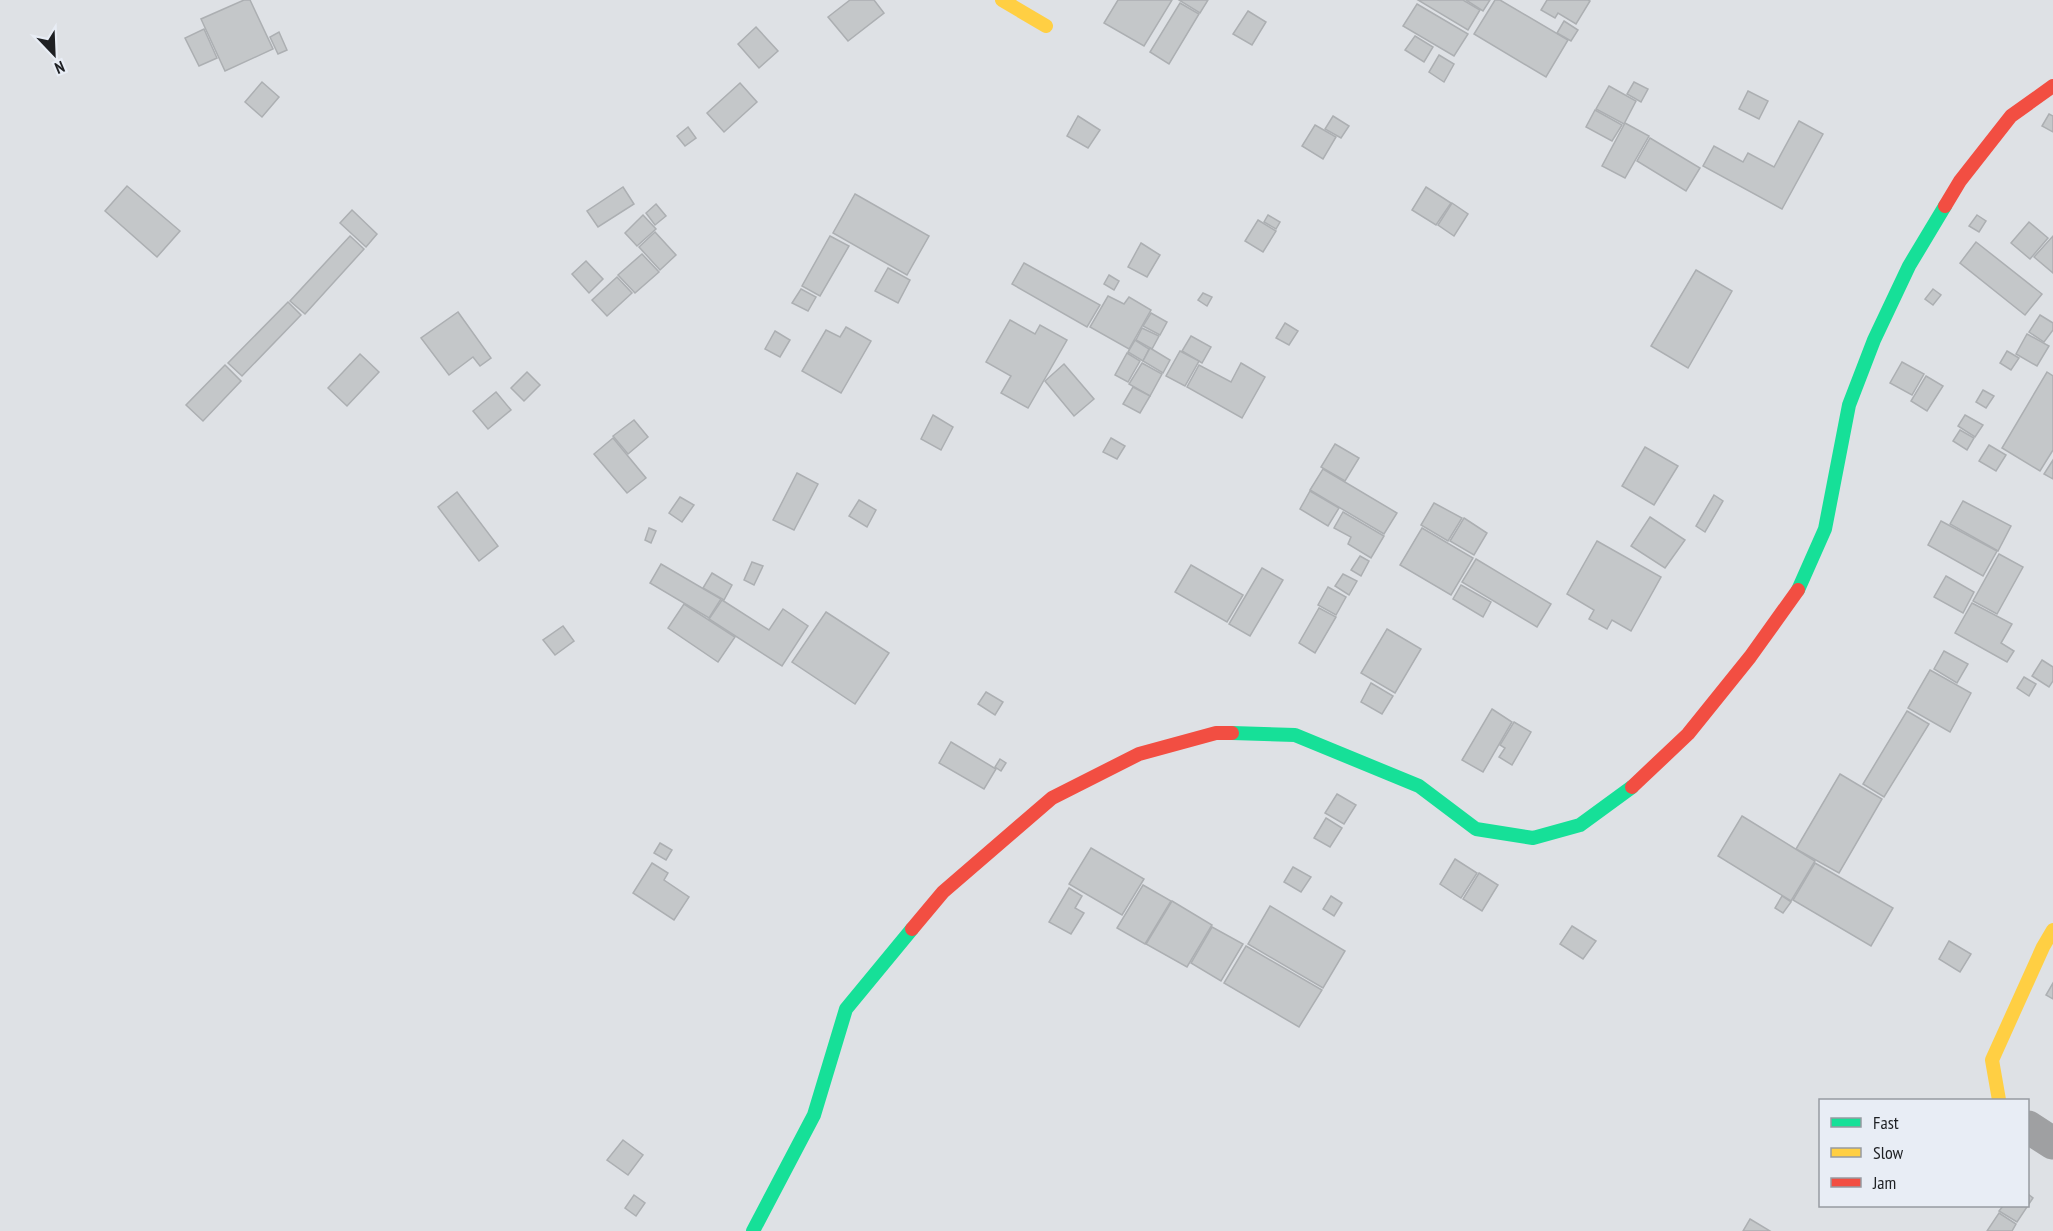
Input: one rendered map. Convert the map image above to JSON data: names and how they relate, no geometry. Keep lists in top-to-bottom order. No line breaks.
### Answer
{"legend":["Fast","Slow","Jam"],"north":"bottom right"}
